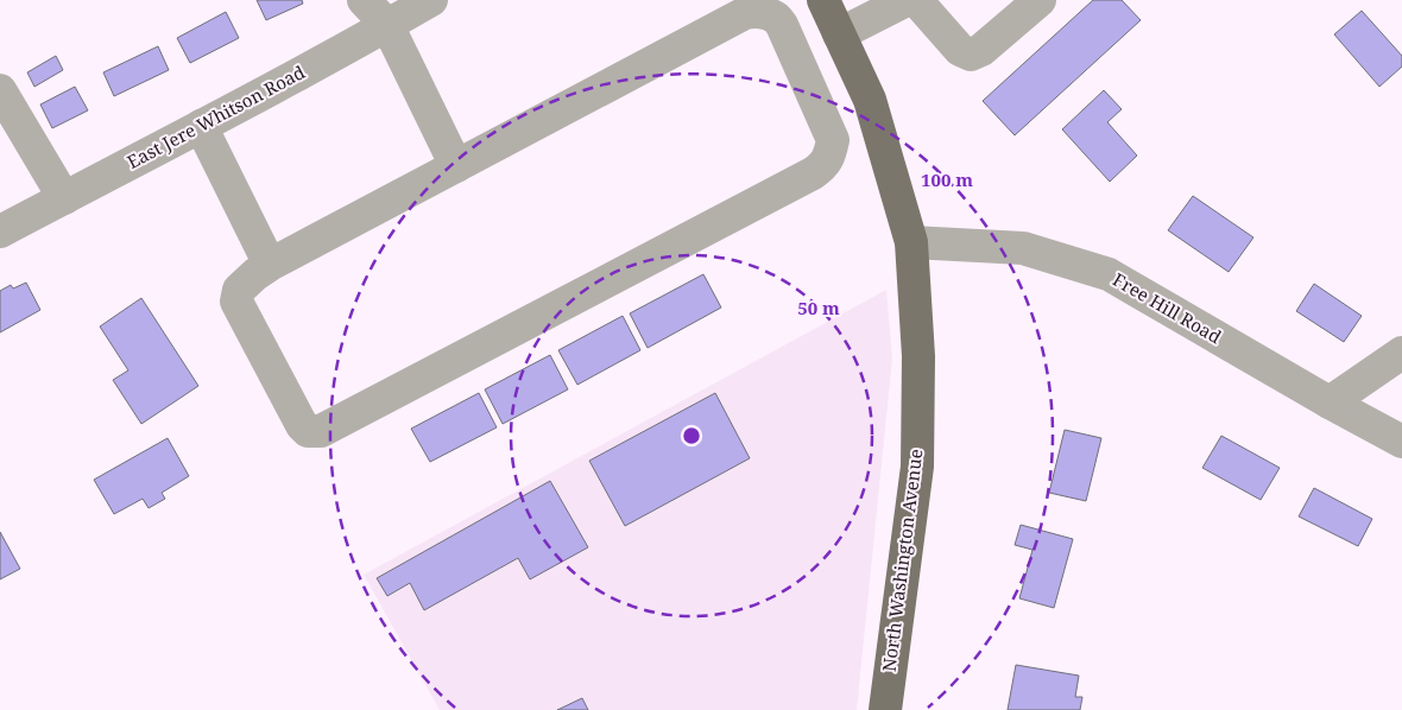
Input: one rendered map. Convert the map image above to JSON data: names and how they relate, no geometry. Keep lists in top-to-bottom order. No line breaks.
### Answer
{"streets":{"main road":["North Washington Avenue"],"street":["East Jere Whitson Road","Free Hill Road"]},"crossings":[["Free Hill Road","North Washington Avenue"]],"rings":["100 m","50 m"]}
